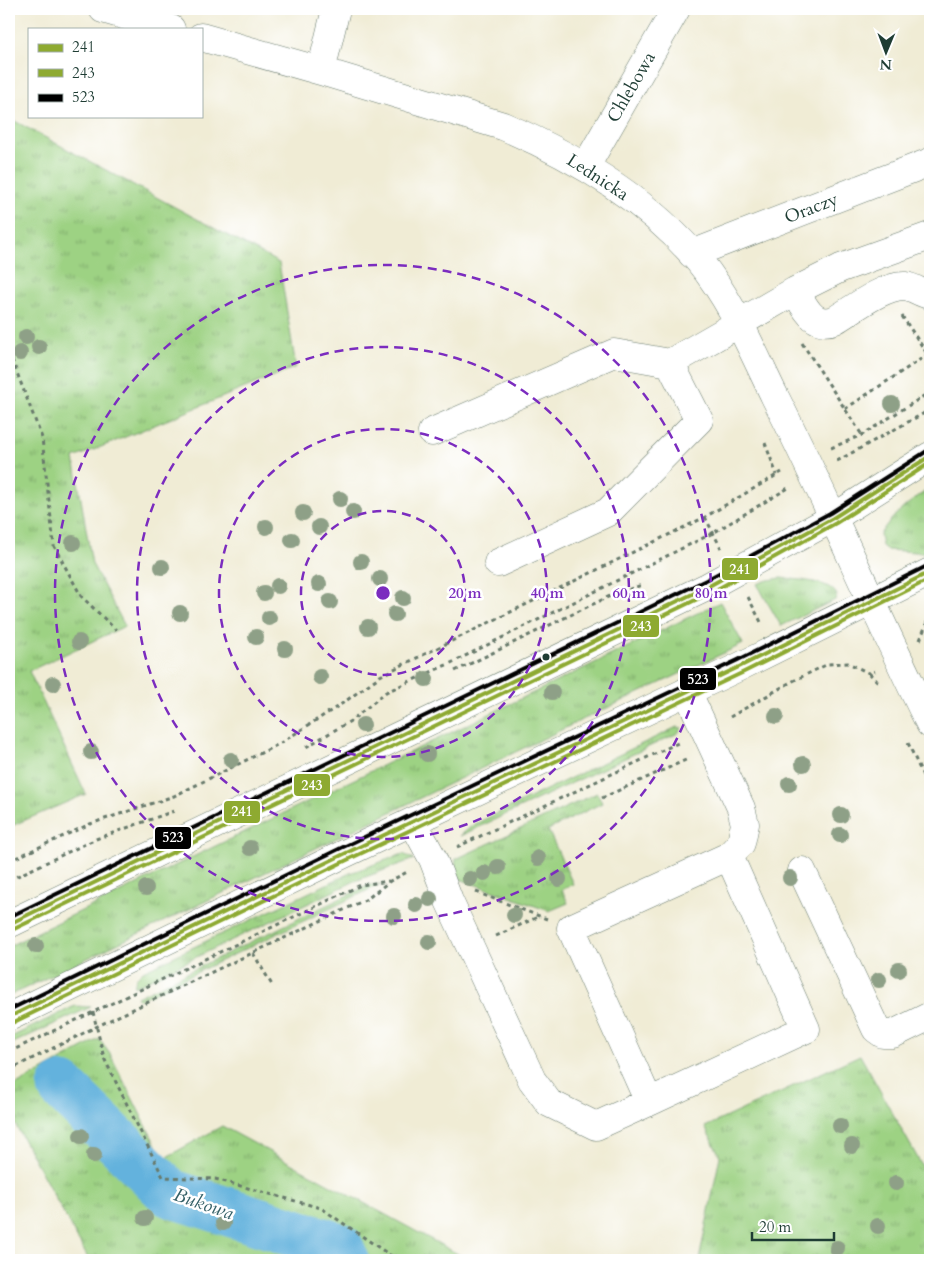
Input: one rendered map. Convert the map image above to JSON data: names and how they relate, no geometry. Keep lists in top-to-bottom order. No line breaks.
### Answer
{"streets":{"main road":["Chlebowa","Lednicka","Oraczy"]},"crossings":[["Chlebowa","Lednicka"],["Lednicka","Oraczy"]],"water":["Bukowa"],"lines":["transit line 523","transit line 241","transit line 243"],"legend":["241","243","523"],"scale_bar":"20 m","north":"bottom","rings":["20 m","40 m","60 m","80 m"]}
